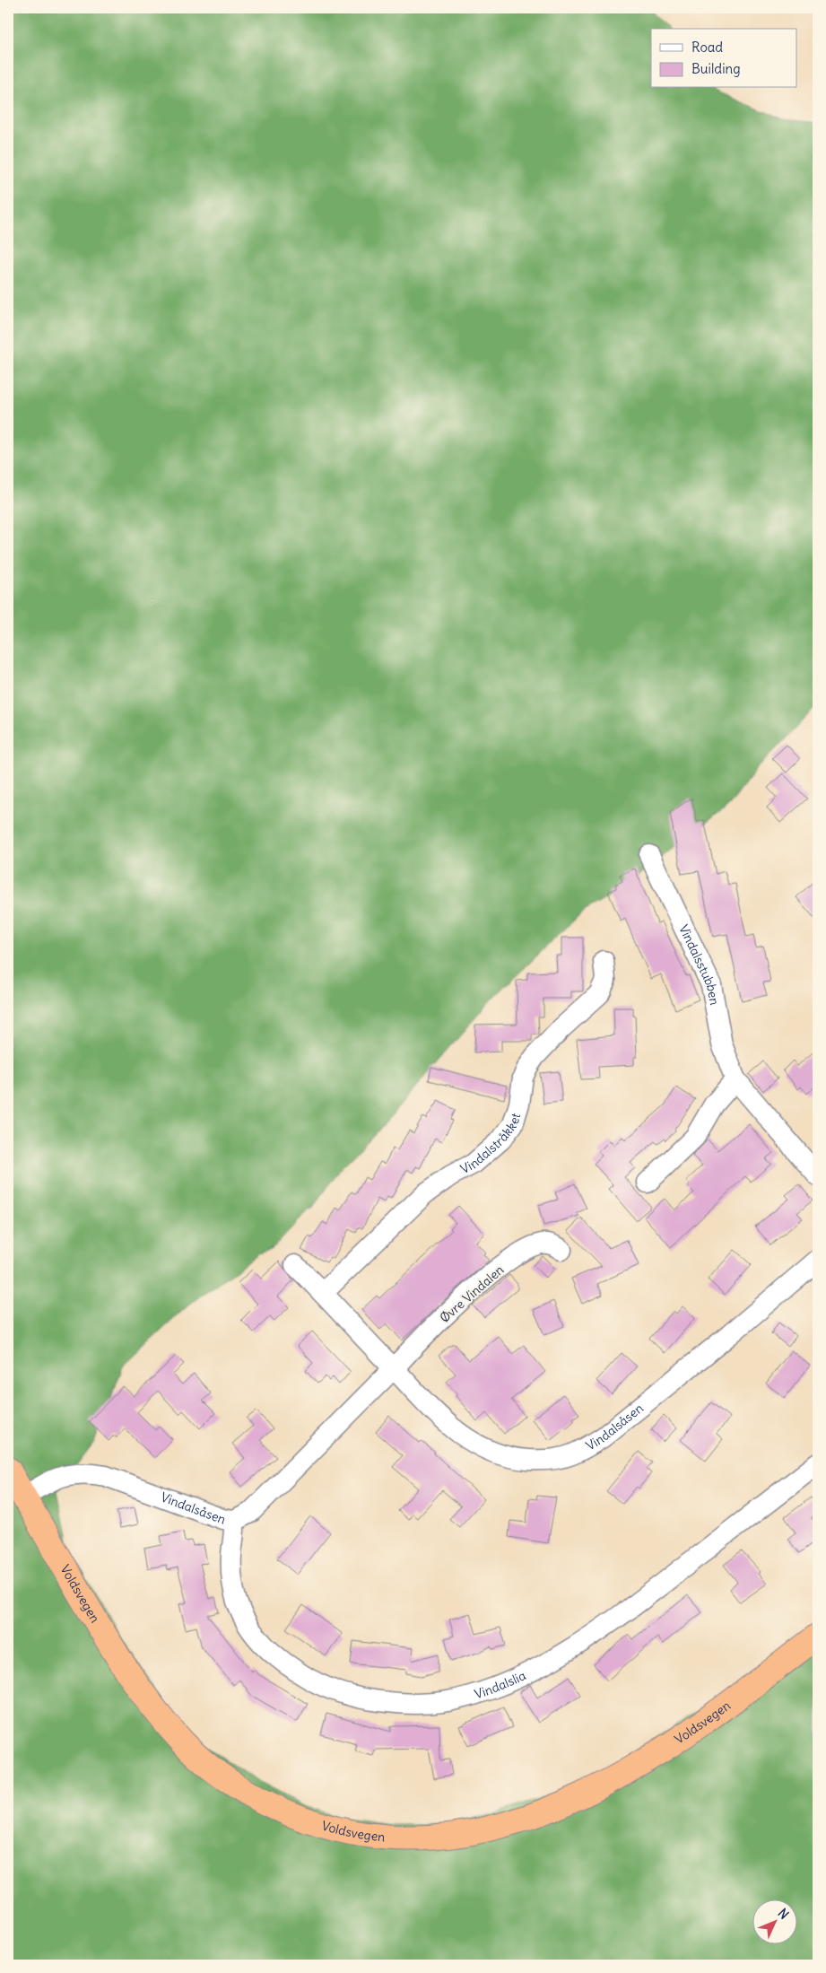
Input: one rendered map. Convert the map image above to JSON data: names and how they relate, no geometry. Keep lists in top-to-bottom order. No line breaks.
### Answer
{"streets":{"highway":["Voldsvegen"],"street":["Vindalsstubben","Vindalstråkket","Øvre Vindalen","Vindalsåsen","Vindalslia"]},"crossings":[["Vindalstråkket","Vindalsåsen"],["Øvre Vindalen","Vindalsåsen"],["Vindalsåsen","Voldsvegen"],["Vindalsåsen","Vindalslia"]],"legend":["Road","Building"],"north":"top right"}
